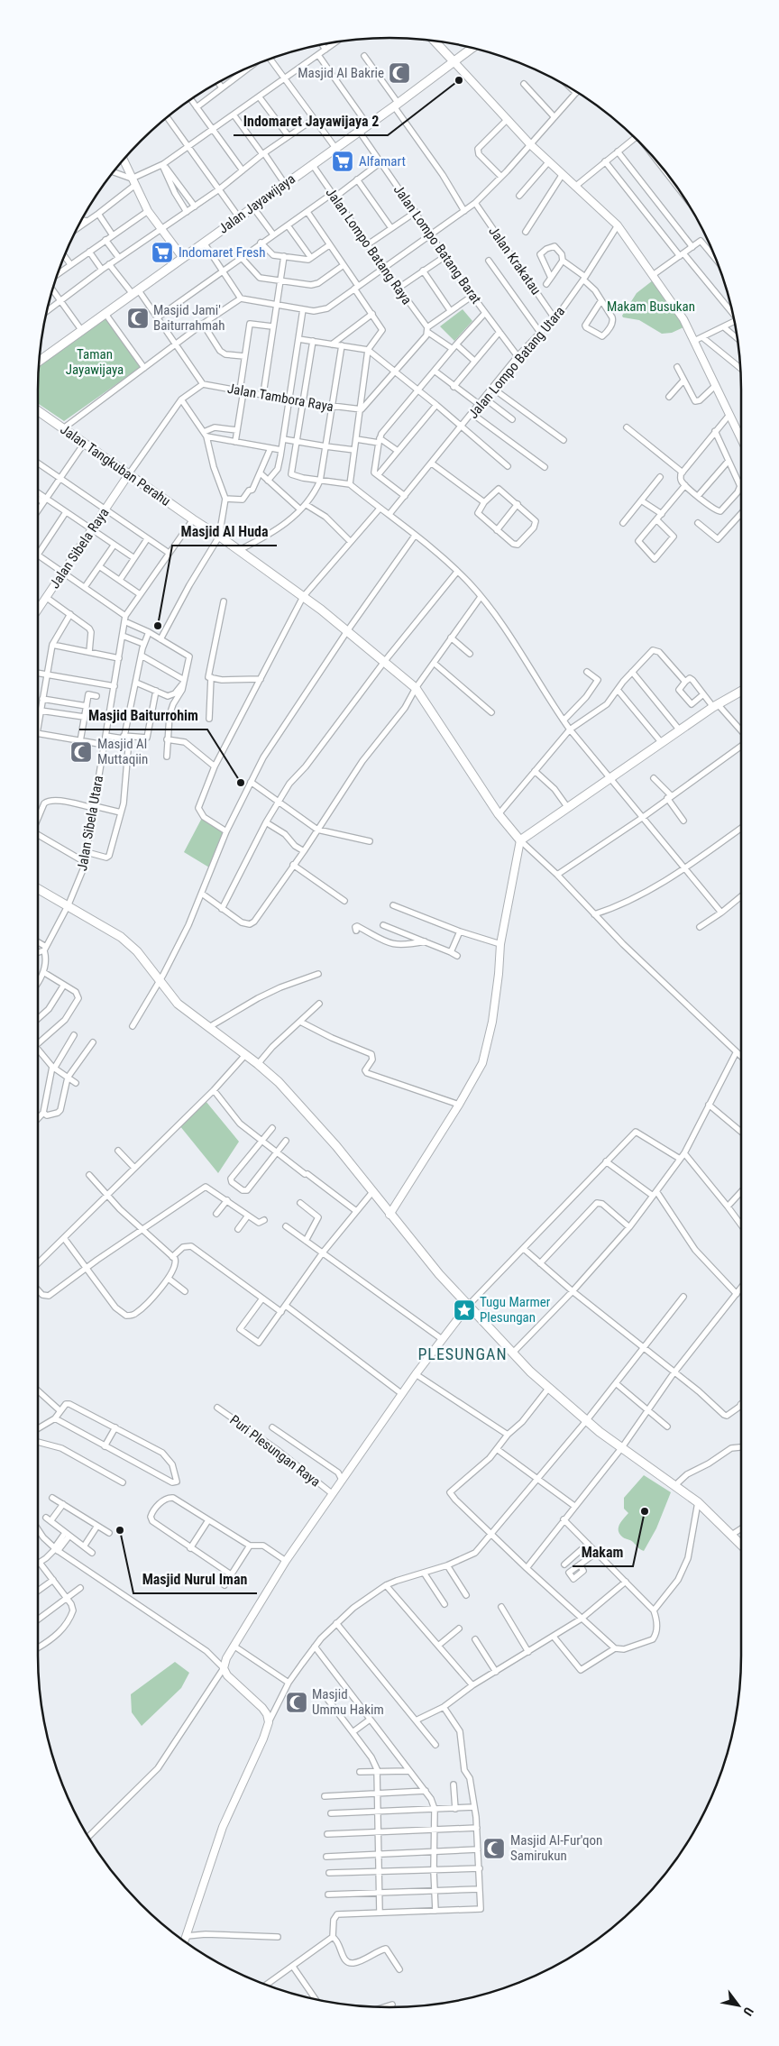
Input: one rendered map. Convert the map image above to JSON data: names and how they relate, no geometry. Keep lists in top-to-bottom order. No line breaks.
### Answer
{"streets":{"main road":["Jalan Jayawijaya","Jalan Tangkuban Perahu"],"street":["Jalan Lompo Batang Barat","Jalan Lompo Batang Raya","Jalan Krakatau","Jalan Lompo Batang Utara","Jalan Tambora Raya","Jalan Sibela Raya","Jalan Sibela Utara","Puri Plesungan Raya"]},"crossings":[["Jalan Jayawijaya","Jalan Lompo Batang Barat"],["Jalan Jayawijaya","Jalan Lompo Batang Raya"],["Jalan Lompo Batang Barat","Jalan Lompo Batang Utara"],["Jalan Krakatau","Jalan Lompo Batang Utara"],["Jalan Tangkuban Perahu","Jalan Sibela Raya"],["Jalan Tangkuban Perahu","Jalan Sibela Utara"]],"districts":["PLESUNGAN"],"parks":["Makam Busukan","Taman Jayawijaya"],"places":{"mosque":["Masjid Al Bakrie","Masjid Jami' Baiturrahmah","Masjid Al Muttaqiin","Masjid Ummu Hakim","Masjid Al-Fur'qon Samirukun"],"other":["Indomaret Jayawijaya 2","Masjid Al Huda","Masjid Baiturrohim","Makam","Masjid Nurul Iman"],"supermarket":["Alfamart","Indomaret Fresh"],"place":["Tugu Marmer Plesungan"]},"north":"bottom right"}
